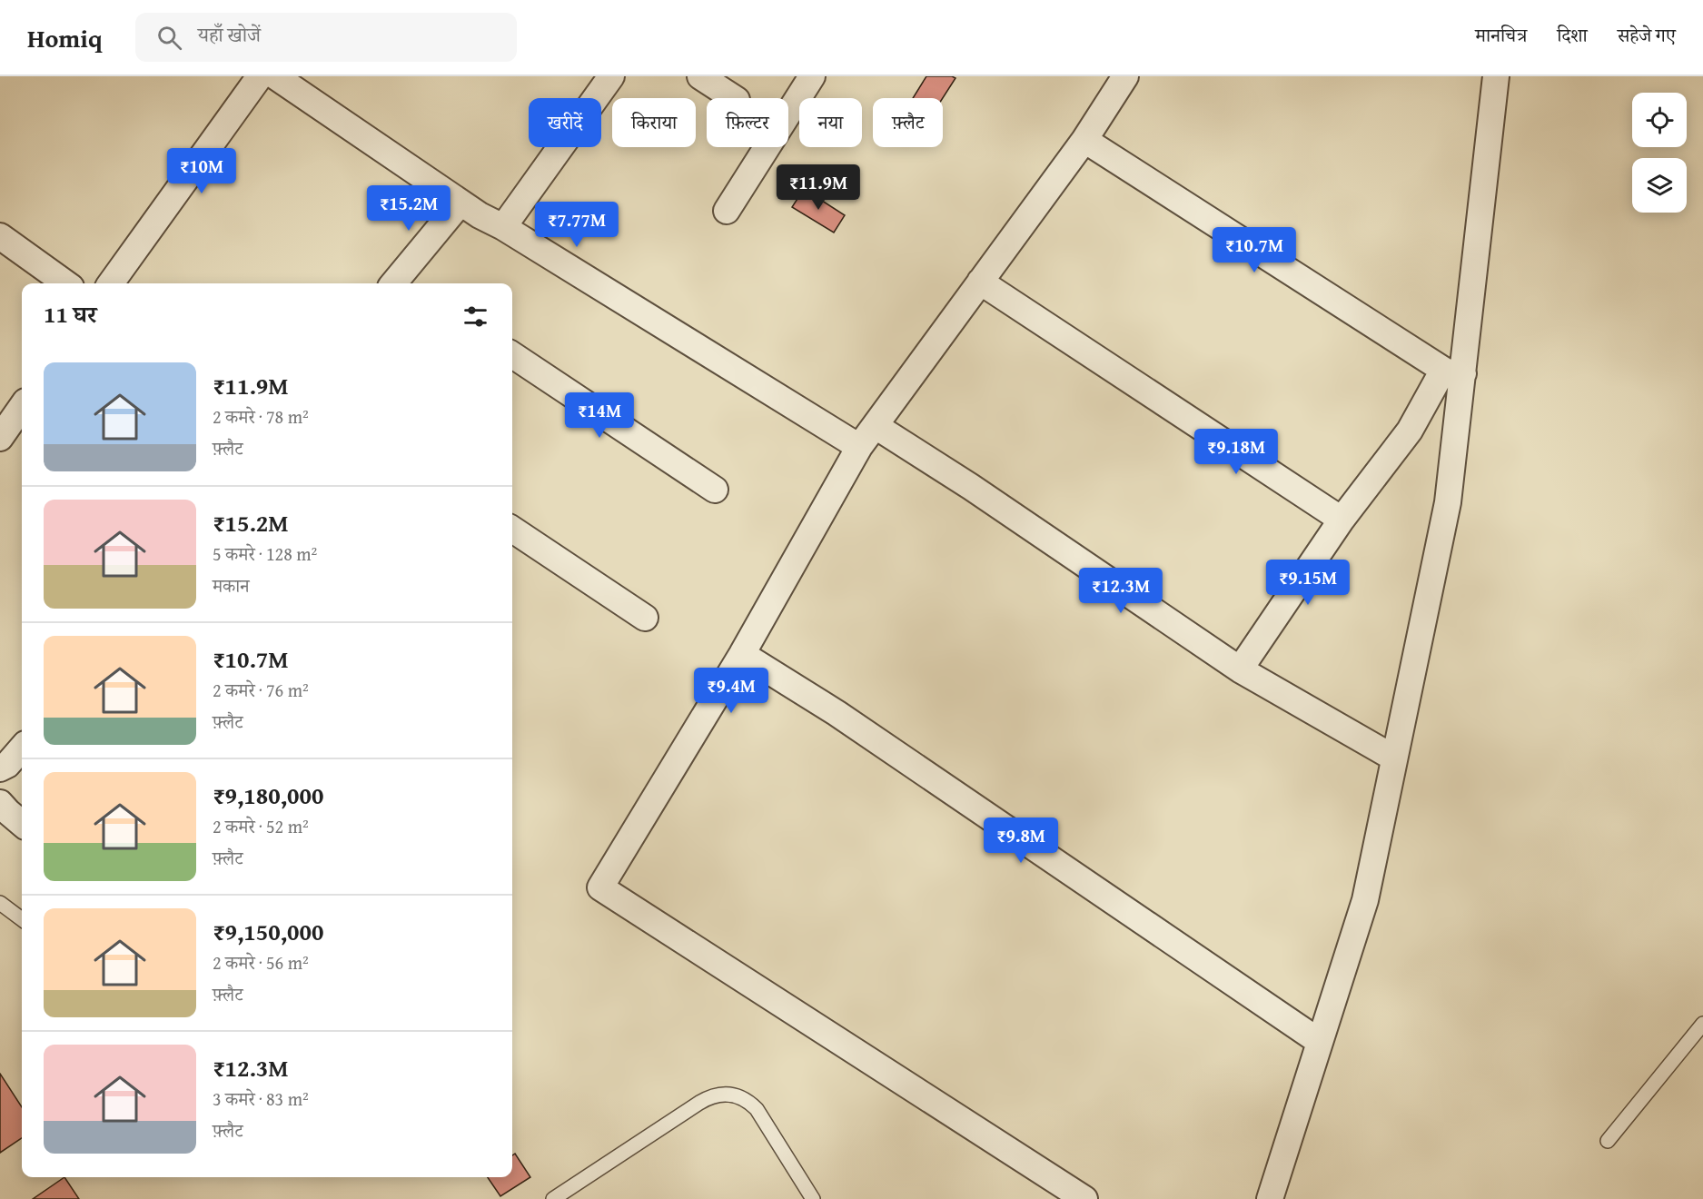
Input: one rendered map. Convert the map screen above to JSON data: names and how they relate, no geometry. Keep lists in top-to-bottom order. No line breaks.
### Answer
{"page":{"header":"Homiq","search":"यहाँ खोजें","nav":["मानचित्र","दिशा","सहेजे गए"],"chip":["खरीदें","किराया","फ़िल्टर","नया","फ़्लैट"],"price":["₹10M","₹11.9M","₹15.2M","₹7.77M","₹10.7M","₹14M","₹9.18M","₹9.15M","₹12.3M","₹9.4M","₹9.8M"],"heading":"11 घर","list":[{"name":"₹11.9M","note":"2 कमरे · 78 m² · फ़्लैट"},{"name":"₹15.2M","note":"5 कमरे · 128 m² · मकान"},{"name":"₹10.7M","note":"2 कमरे · 76 m² · फ़्लैट"},{"name":"₹9,180,000","note":"2 कमरे · 52 m² · फ़्लैट"},{"name":"₹9,150,000","note":"2 कमरे · 56 m² · फ़्लैट"},{"name":"₹12.3M","note":"3 कमरे · 83 m² · फ़्लैट"}]}}
